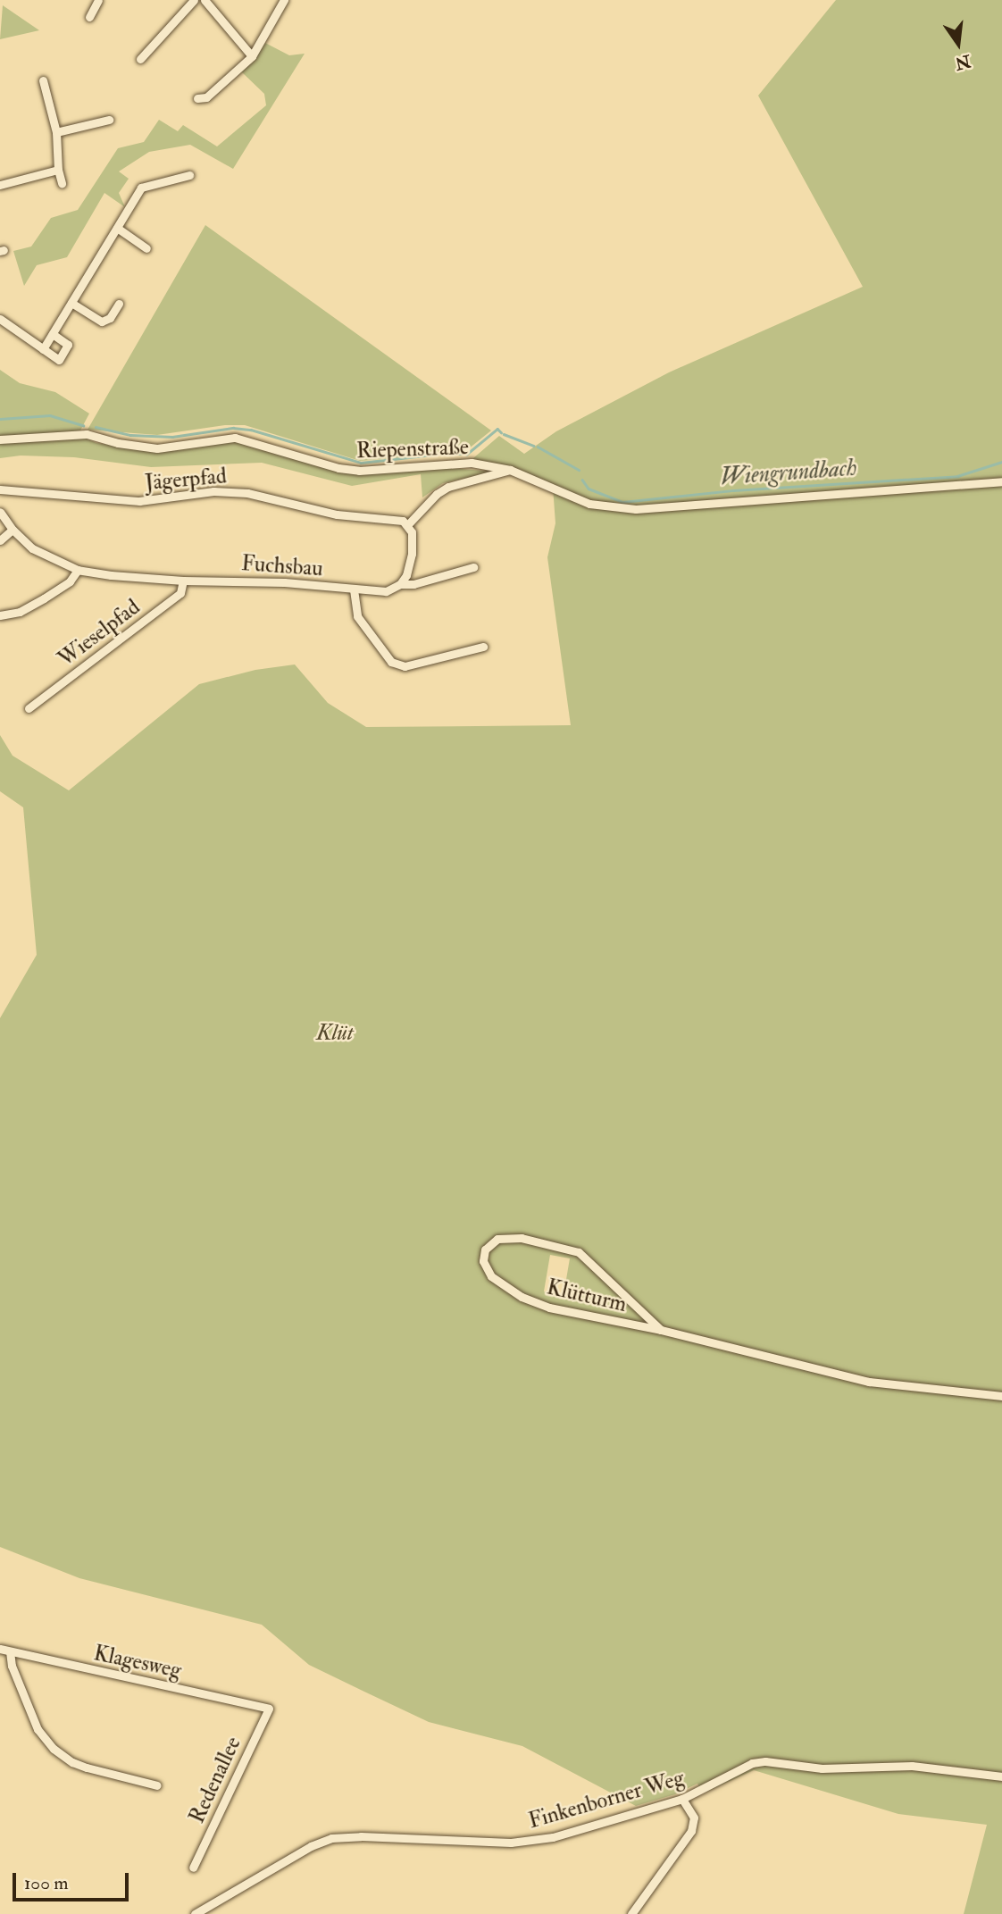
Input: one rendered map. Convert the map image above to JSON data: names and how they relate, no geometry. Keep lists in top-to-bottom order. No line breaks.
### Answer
{"streets":{"street":["Riepenstraße","Jägerpfad","Fuchsbau","Wieselpfad","Klütturm","Klagesweg","Redenallee","Finkenborner Weg"]},"crossings":[["Fuchsbau","Wieselpfad"],["Klagesweg","Redenallee"]],"water":["Wiengrundbach"],"parks":["Klüt"],"scale_bar":"100 m","north":"bottom"}
